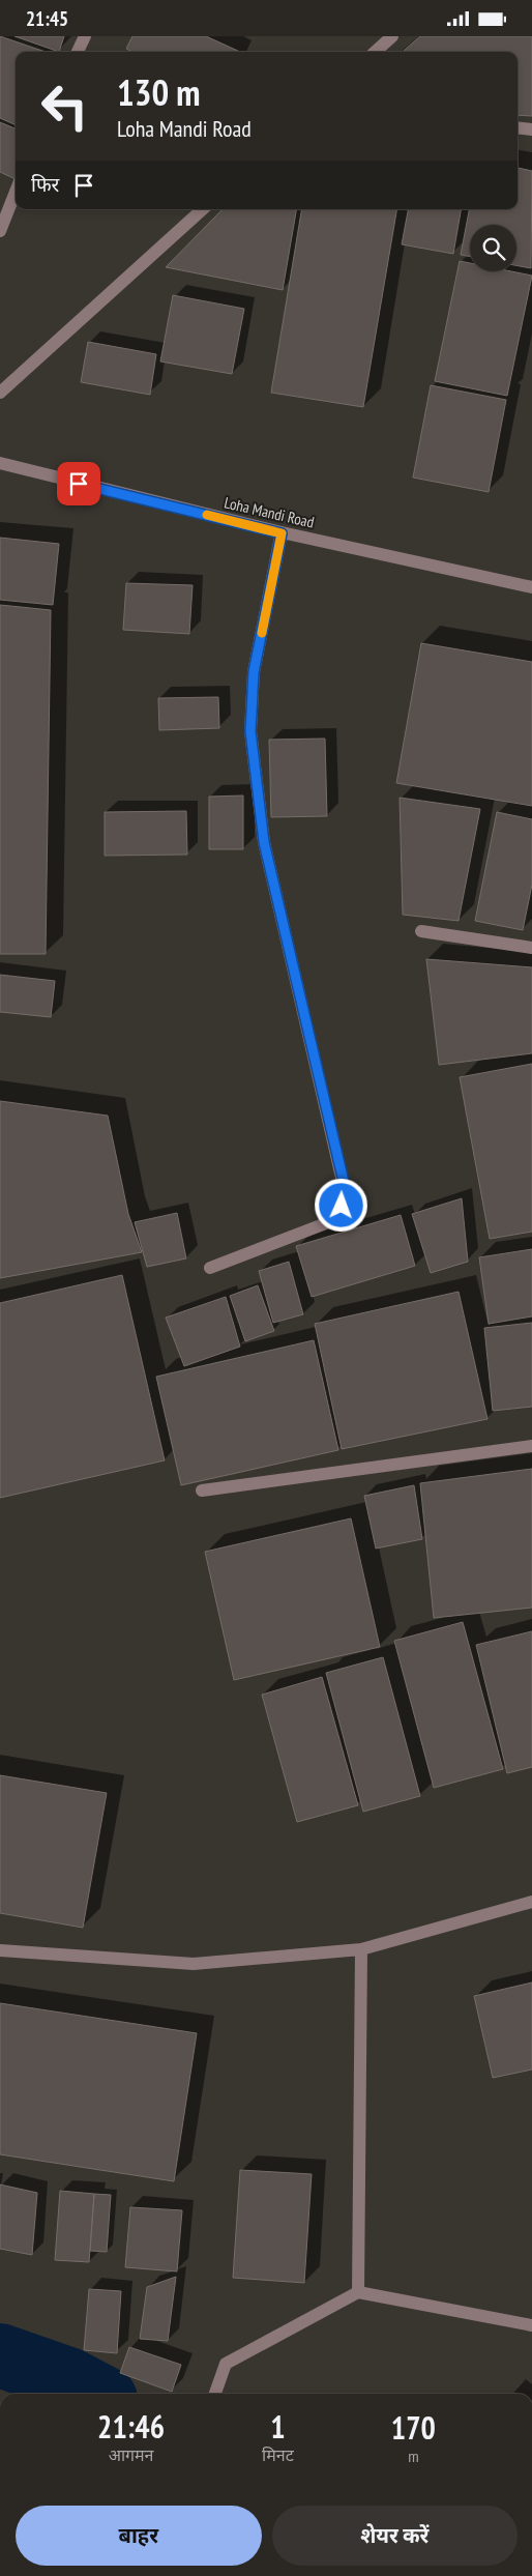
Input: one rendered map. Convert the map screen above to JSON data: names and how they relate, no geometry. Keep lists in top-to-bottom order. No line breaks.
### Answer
{"streets":{"street":["Loha Mandi Road"]},"page":{"status":"21:45","turn":["130 m","Loha Mandi Road"],"then":"फिर","eta":["21:46","आगमन","1","मिनट","170","m"],"buttons":["बाहर","शेयर करें"]}}
